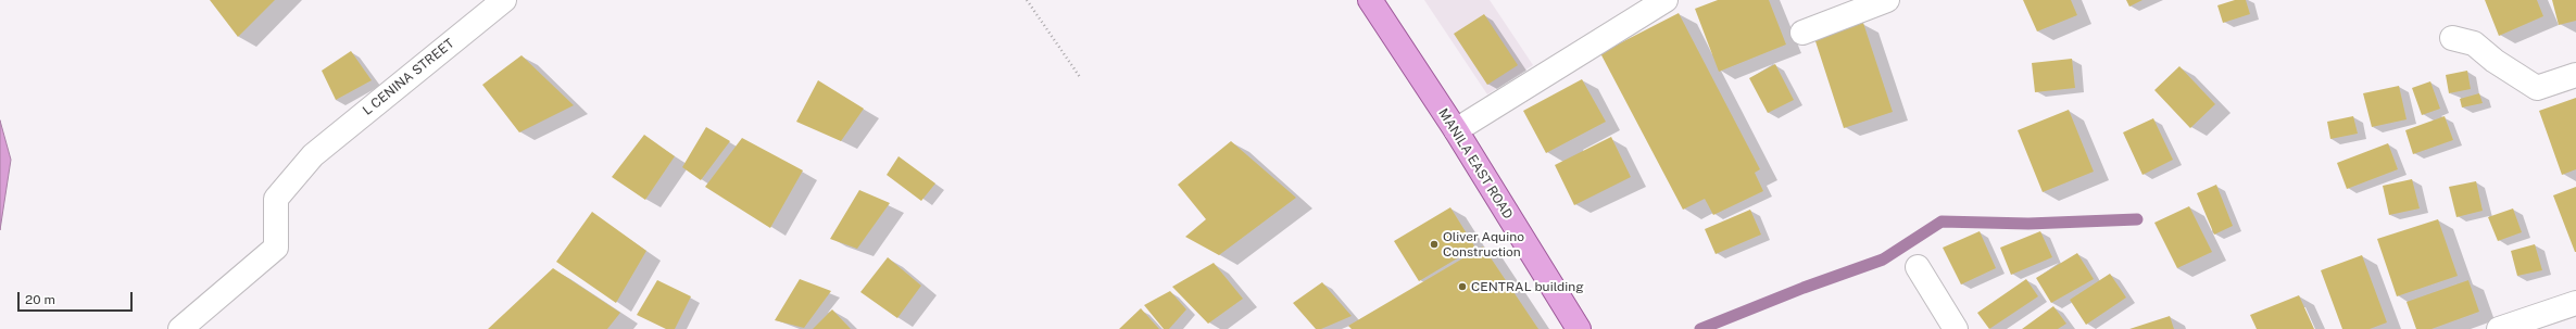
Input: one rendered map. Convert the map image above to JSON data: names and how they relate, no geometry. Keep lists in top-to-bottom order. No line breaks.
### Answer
{"streets":{"main road":["MANILA EAST ROAD"],"street":["L CENINA STREET"]},"places":["Oliver Aquino Construction","CENTRAL building"],"scale_bar":"20 m"}
